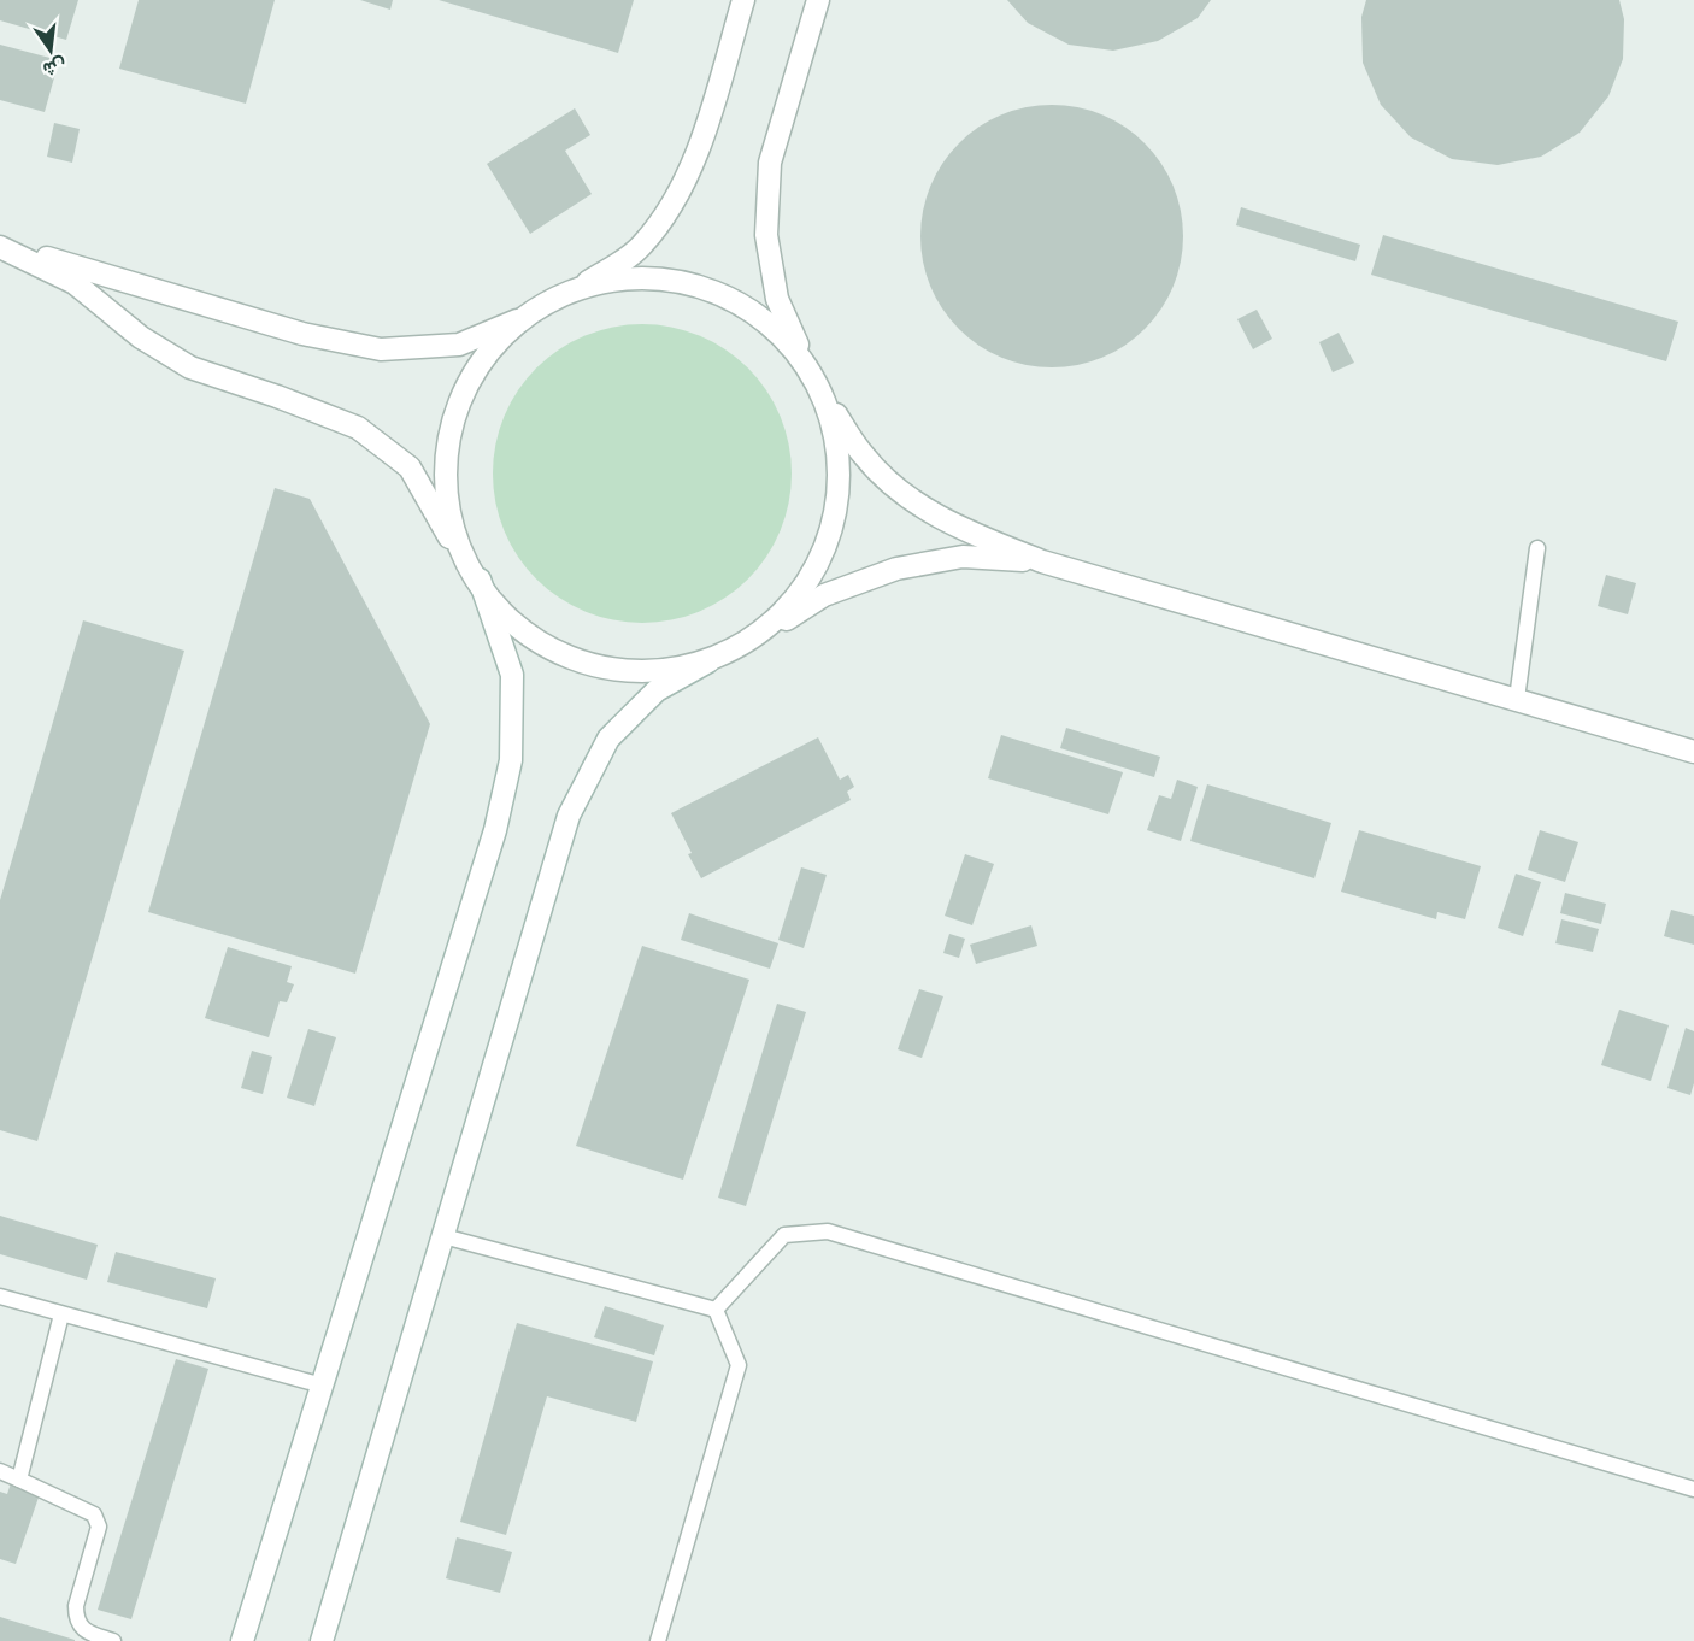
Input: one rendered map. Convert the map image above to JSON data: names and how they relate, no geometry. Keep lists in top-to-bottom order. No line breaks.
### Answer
{"north":"bottom"}
